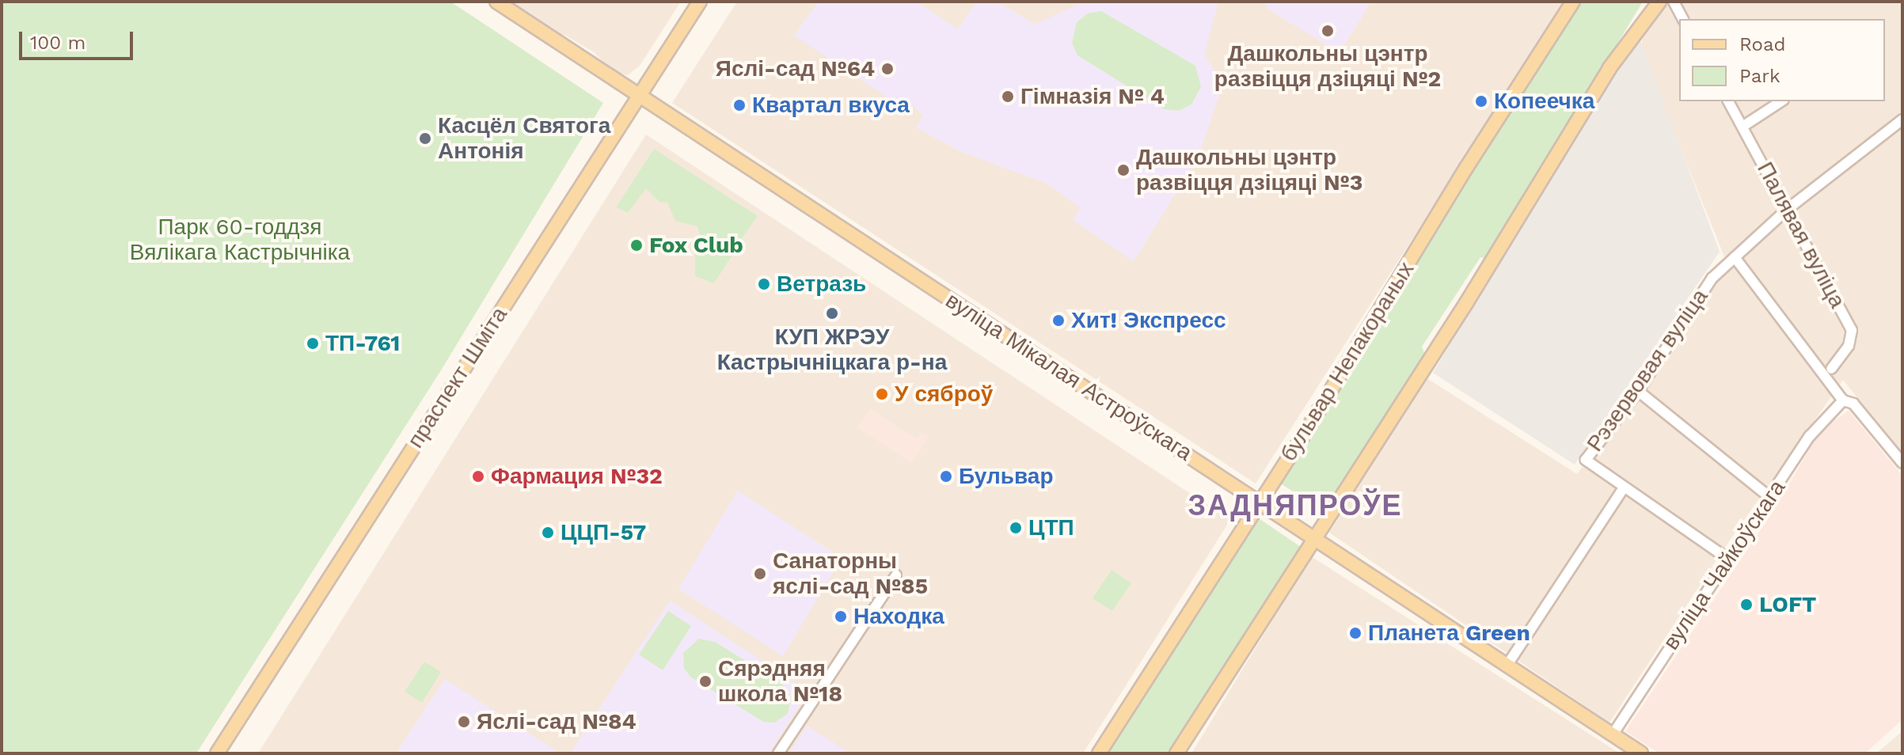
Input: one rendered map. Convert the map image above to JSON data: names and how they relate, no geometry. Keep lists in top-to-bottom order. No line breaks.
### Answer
{"streets":{"main road":["бульвар Непакораных","вуліца Мікалая Астроўскага","праспект Шміта"],"street":["Палявая вуліца","Рэзервовая вуліца","вуліца Чайкоўскага"]},"crossings":[["Палявая вуліца","Рэзервовая вуліца"],["бульвар Непакораных","вуліца Мікалая Астроўскага"],["вуліца Мікалая Астроўскага","праспект Шміта"],["вуліца Мікалая Астроўскага","вуліца Чайкоўскага"]],"districts":["ЗАДНЯПРОЎЕ"],"parks":["Парк 60-годдзя Вялікага Кастрычніка"],"places":["Дашкольны цэнтр развіцця дзіцяці №2","Яслі-сад №64","Гімназія № 4","Копеечка","Квартал вкуса","Касцёл Святога Антонія","Дашкольны цэнтр развіцця дзіцяці №3","Fox Club","Ветразь","КУП ЖРЭУ Кастрычніцкага р-на","Хит! Экспресс","ТП-761","У сяброў","Фармация №32","Бульвар","ЦТП","ЦЦП-57","Санаторны яслі-сад №85","LOFT","Находка","Планета Green","Сярэдняя школа №18","Яслі-сад №84"],"legend":["Road","Park"],"scale_bar":"100 m"}
